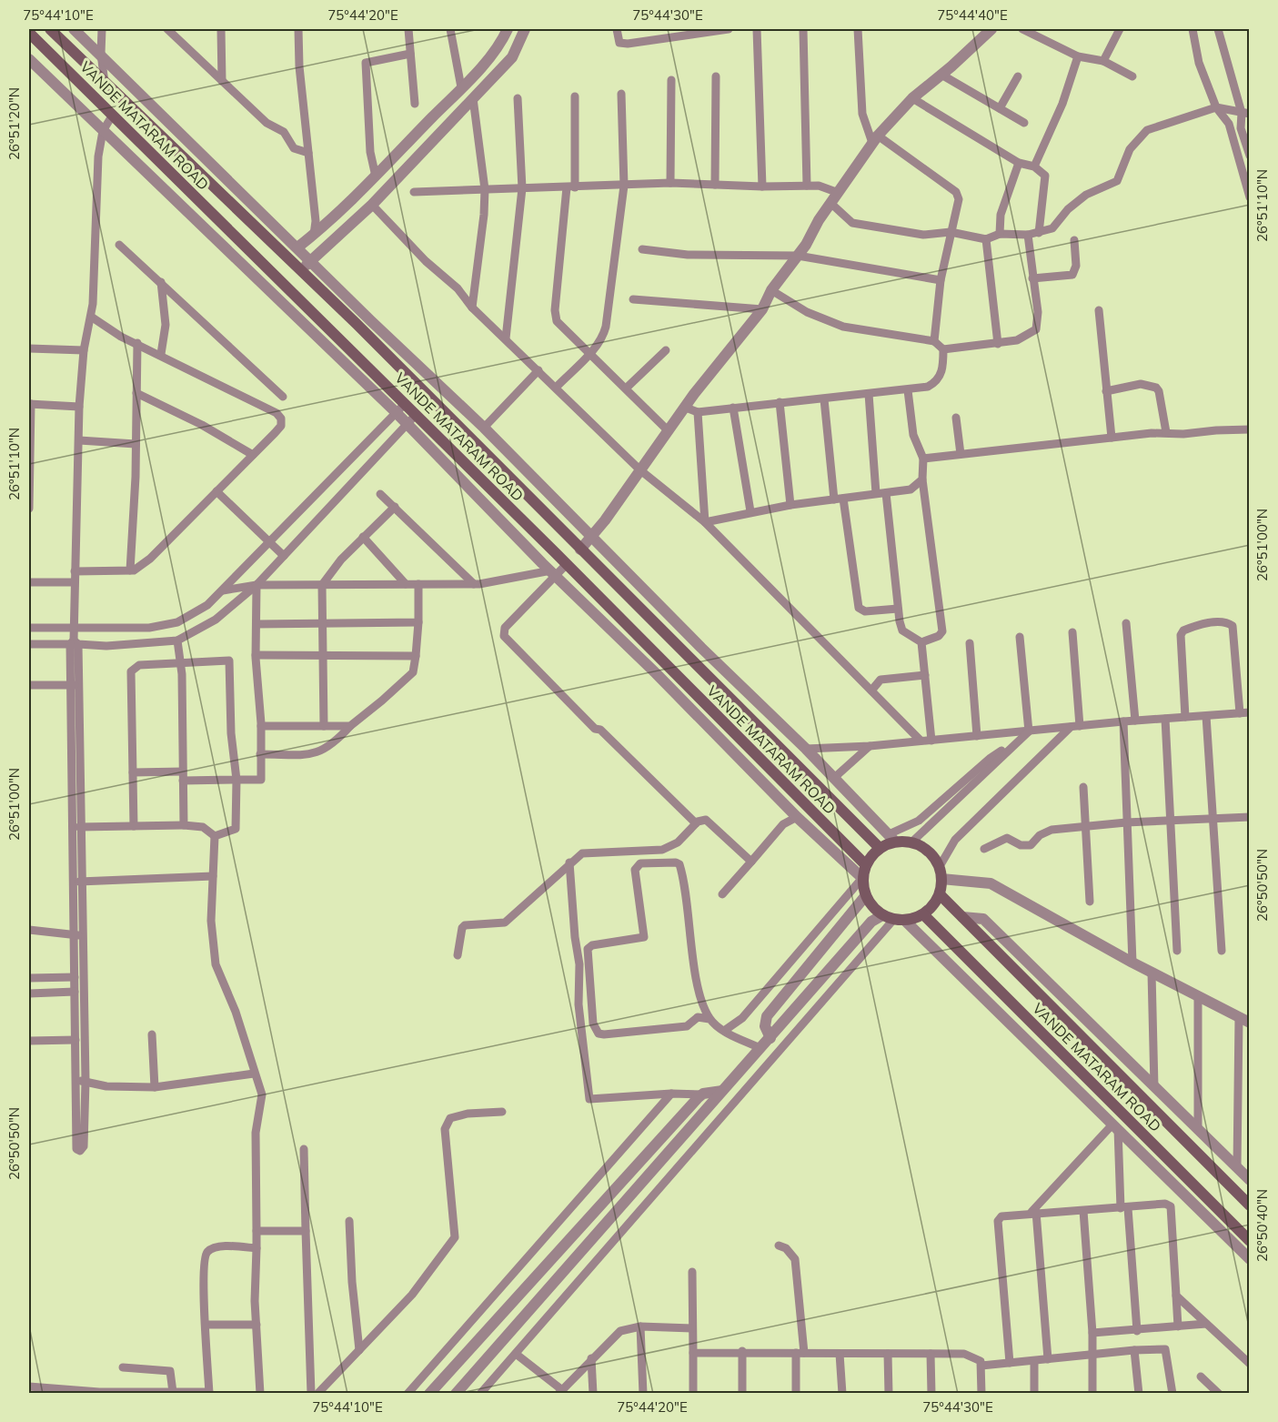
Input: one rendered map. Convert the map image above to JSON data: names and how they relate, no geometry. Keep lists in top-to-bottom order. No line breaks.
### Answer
{"streets":{"main road":["VANDE MATARAM ROAD"]},"coordinates":["75°44'10\"E","75°44'20\"E","75°44'30\"E","75°44'40\"E","26°51'20\"N","26°51'10\"N","26°51'00\"N","26°50'50\"N","26°50'40\"N"]}
